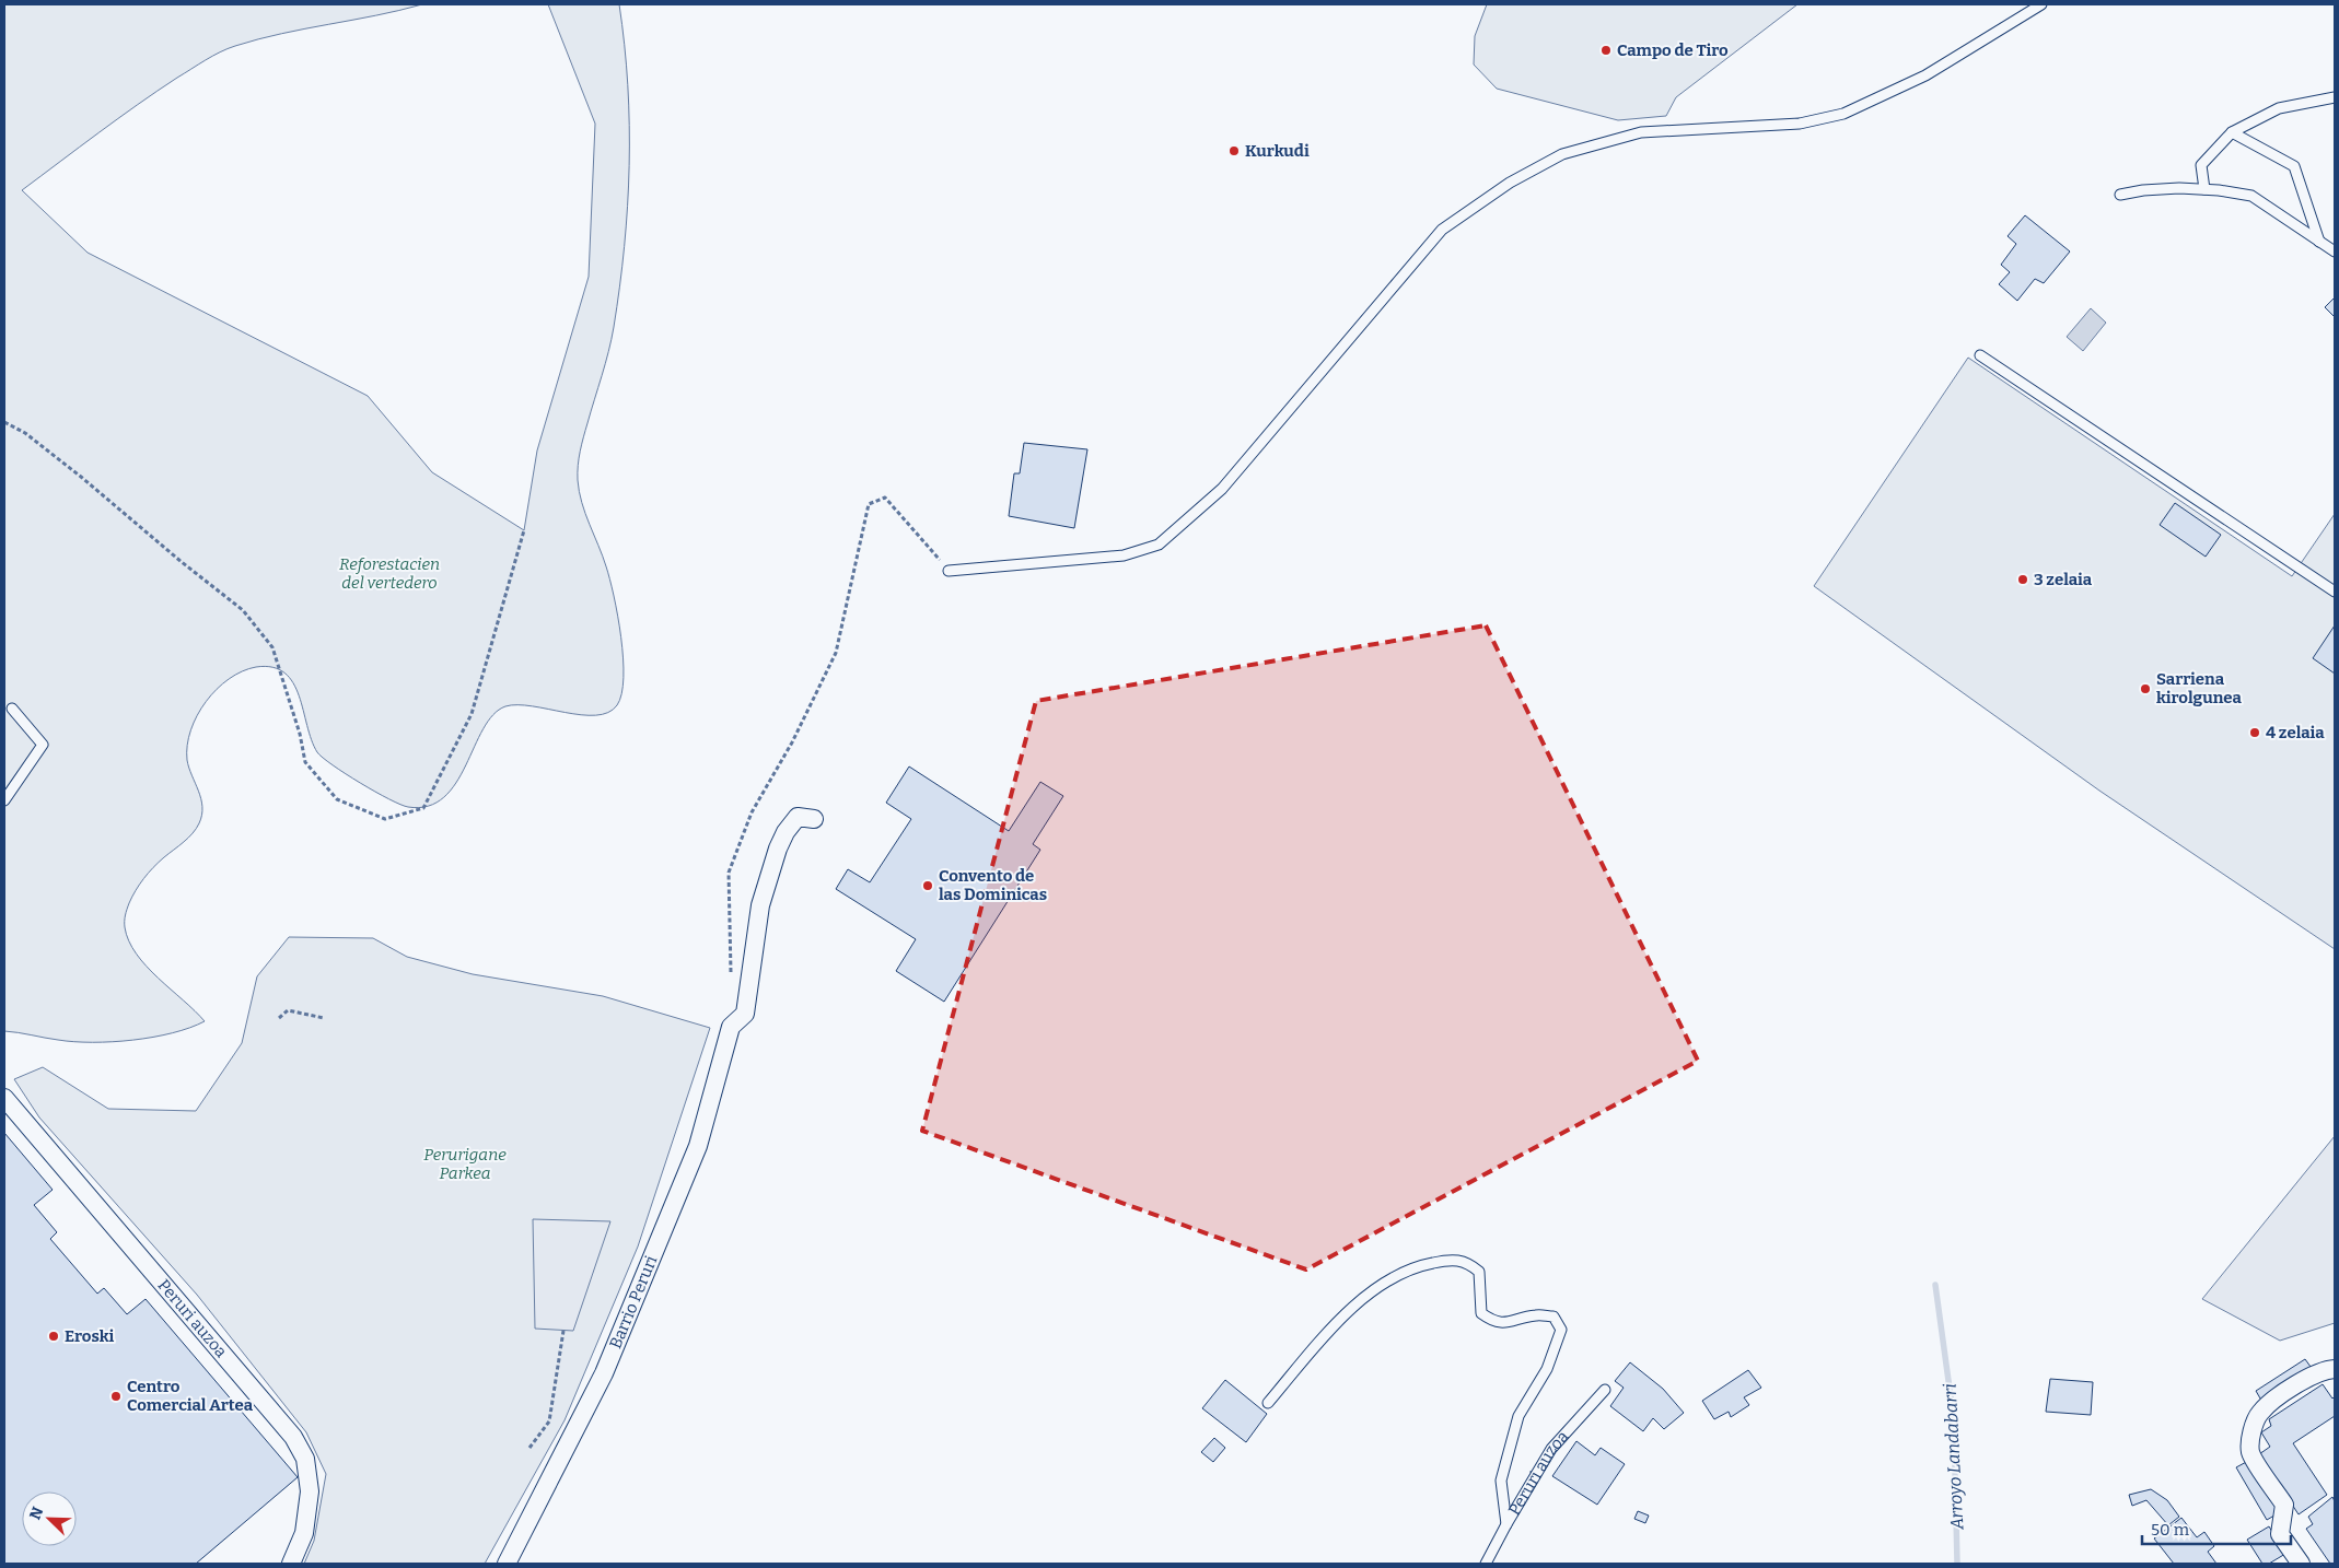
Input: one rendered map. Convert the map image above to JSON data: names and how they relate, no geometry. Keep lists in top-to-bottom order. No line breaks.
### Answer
{"streets":{"street":["Barrio Peruri","Peruri auzoa"]},"water":["Arroyo Landabarri"],"parks":["Reforestacien del vertedero","Perurigane Parkea"],"places":["Campo de Tiro","Kurkudi","3 zelaia","Sarriena kirolgunea","4 zelaia","Convento de las Dominicas","Eroski","Centro Comercial Artea"],"scale_bar":"50 m","north":"top left"}
